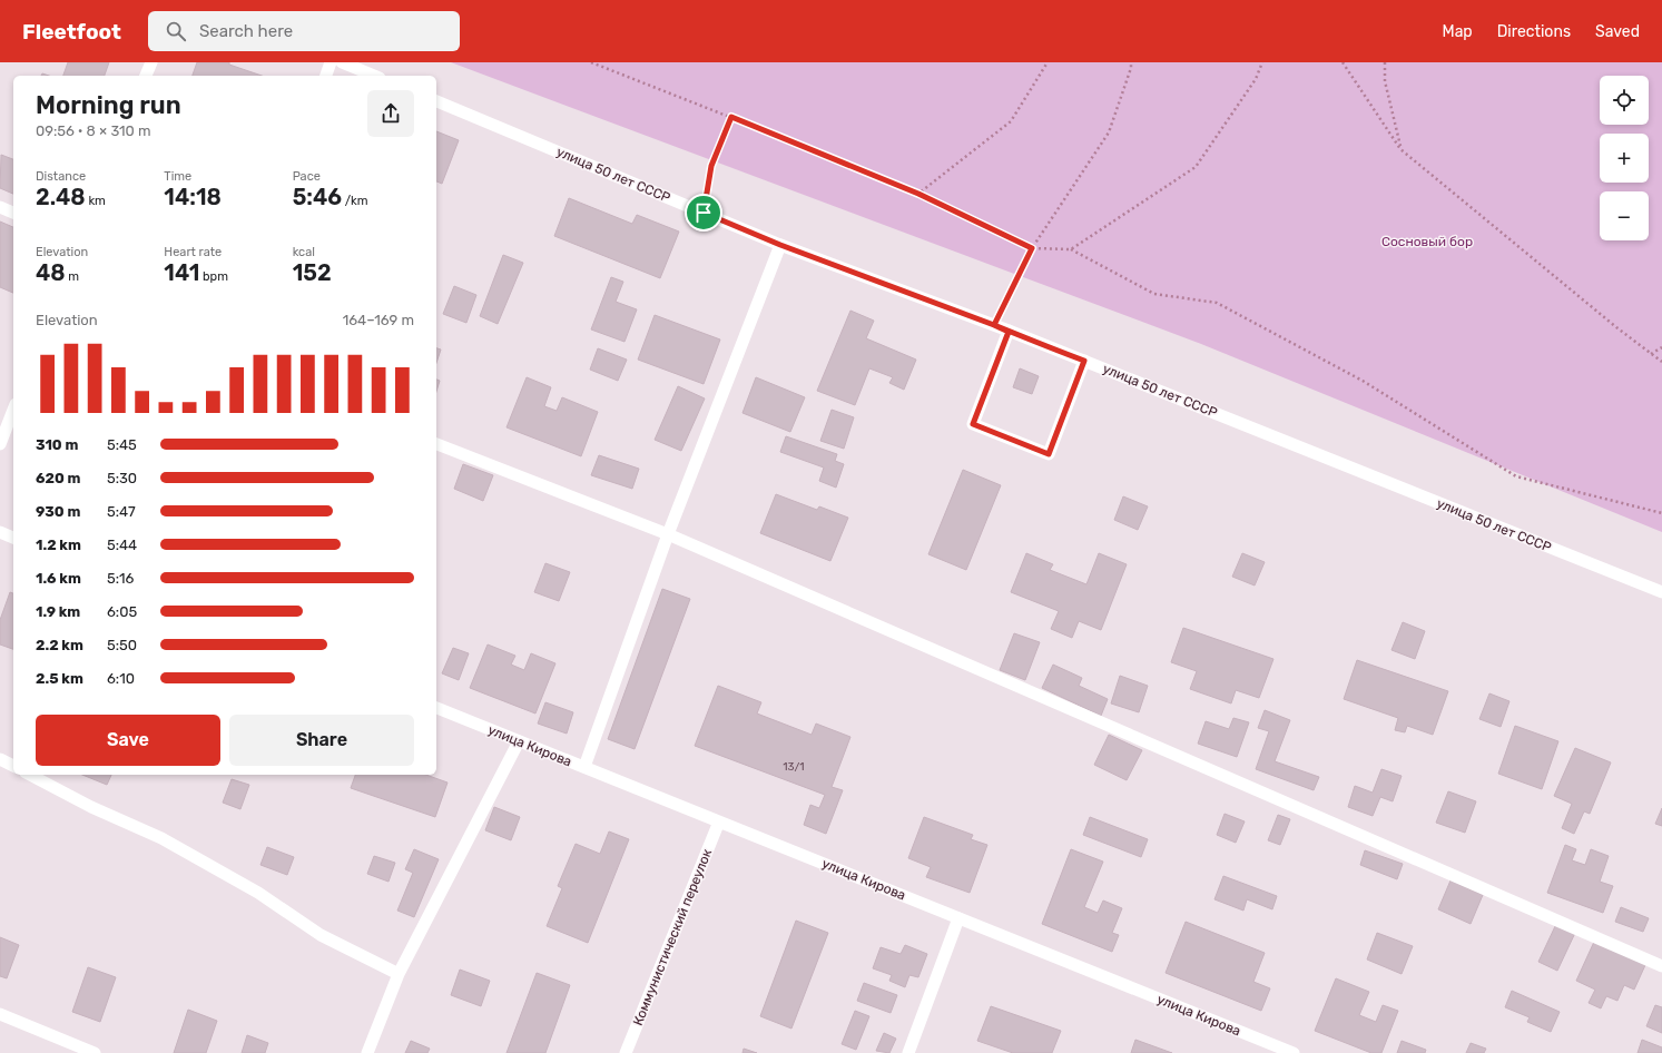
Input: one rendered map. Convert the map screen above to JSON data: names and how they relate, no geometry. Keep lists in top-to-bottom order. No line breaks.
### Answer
{"streets":{"street":["улица 50 лет СССР","улица Кирова","Коммунистический переулок"]},"crossings":[["улица Кирова","Коммунистический переулок"]],"parks":["Сосновый бор"],"house_numbers":["13/1"],"page":{"header":"Fleetfoot","search":"Search here","nav":["Map","Directions","Saved"],"map_buttons":["+","−"],"heading":["Morning run","09:56 · 8 × 310 m"],"stats":[["Distance","2.48 km"],["Time","14:18"],["Pace","5:46 /km"],["Elevation","48 m"],["Heart rate","141 bpm"],["kcal","152"]],"chart":["Elevation","164–169 m"],"list":[{"name":"310 m","note":"5:45"},{"name":"620 m","note":"5:30"},{"name":"930 m","note":"5:47"},{"name":"1.2 km","note":"5:44"},{"name":"1.6 km","note":"5:16"},{"name":"1.9 km","note":"6:05"},{"name":"2.2 km","note":"5:50"},{"name":"2.5 km","note":"6:10"}],"buttons":["Save","Share"]}}
